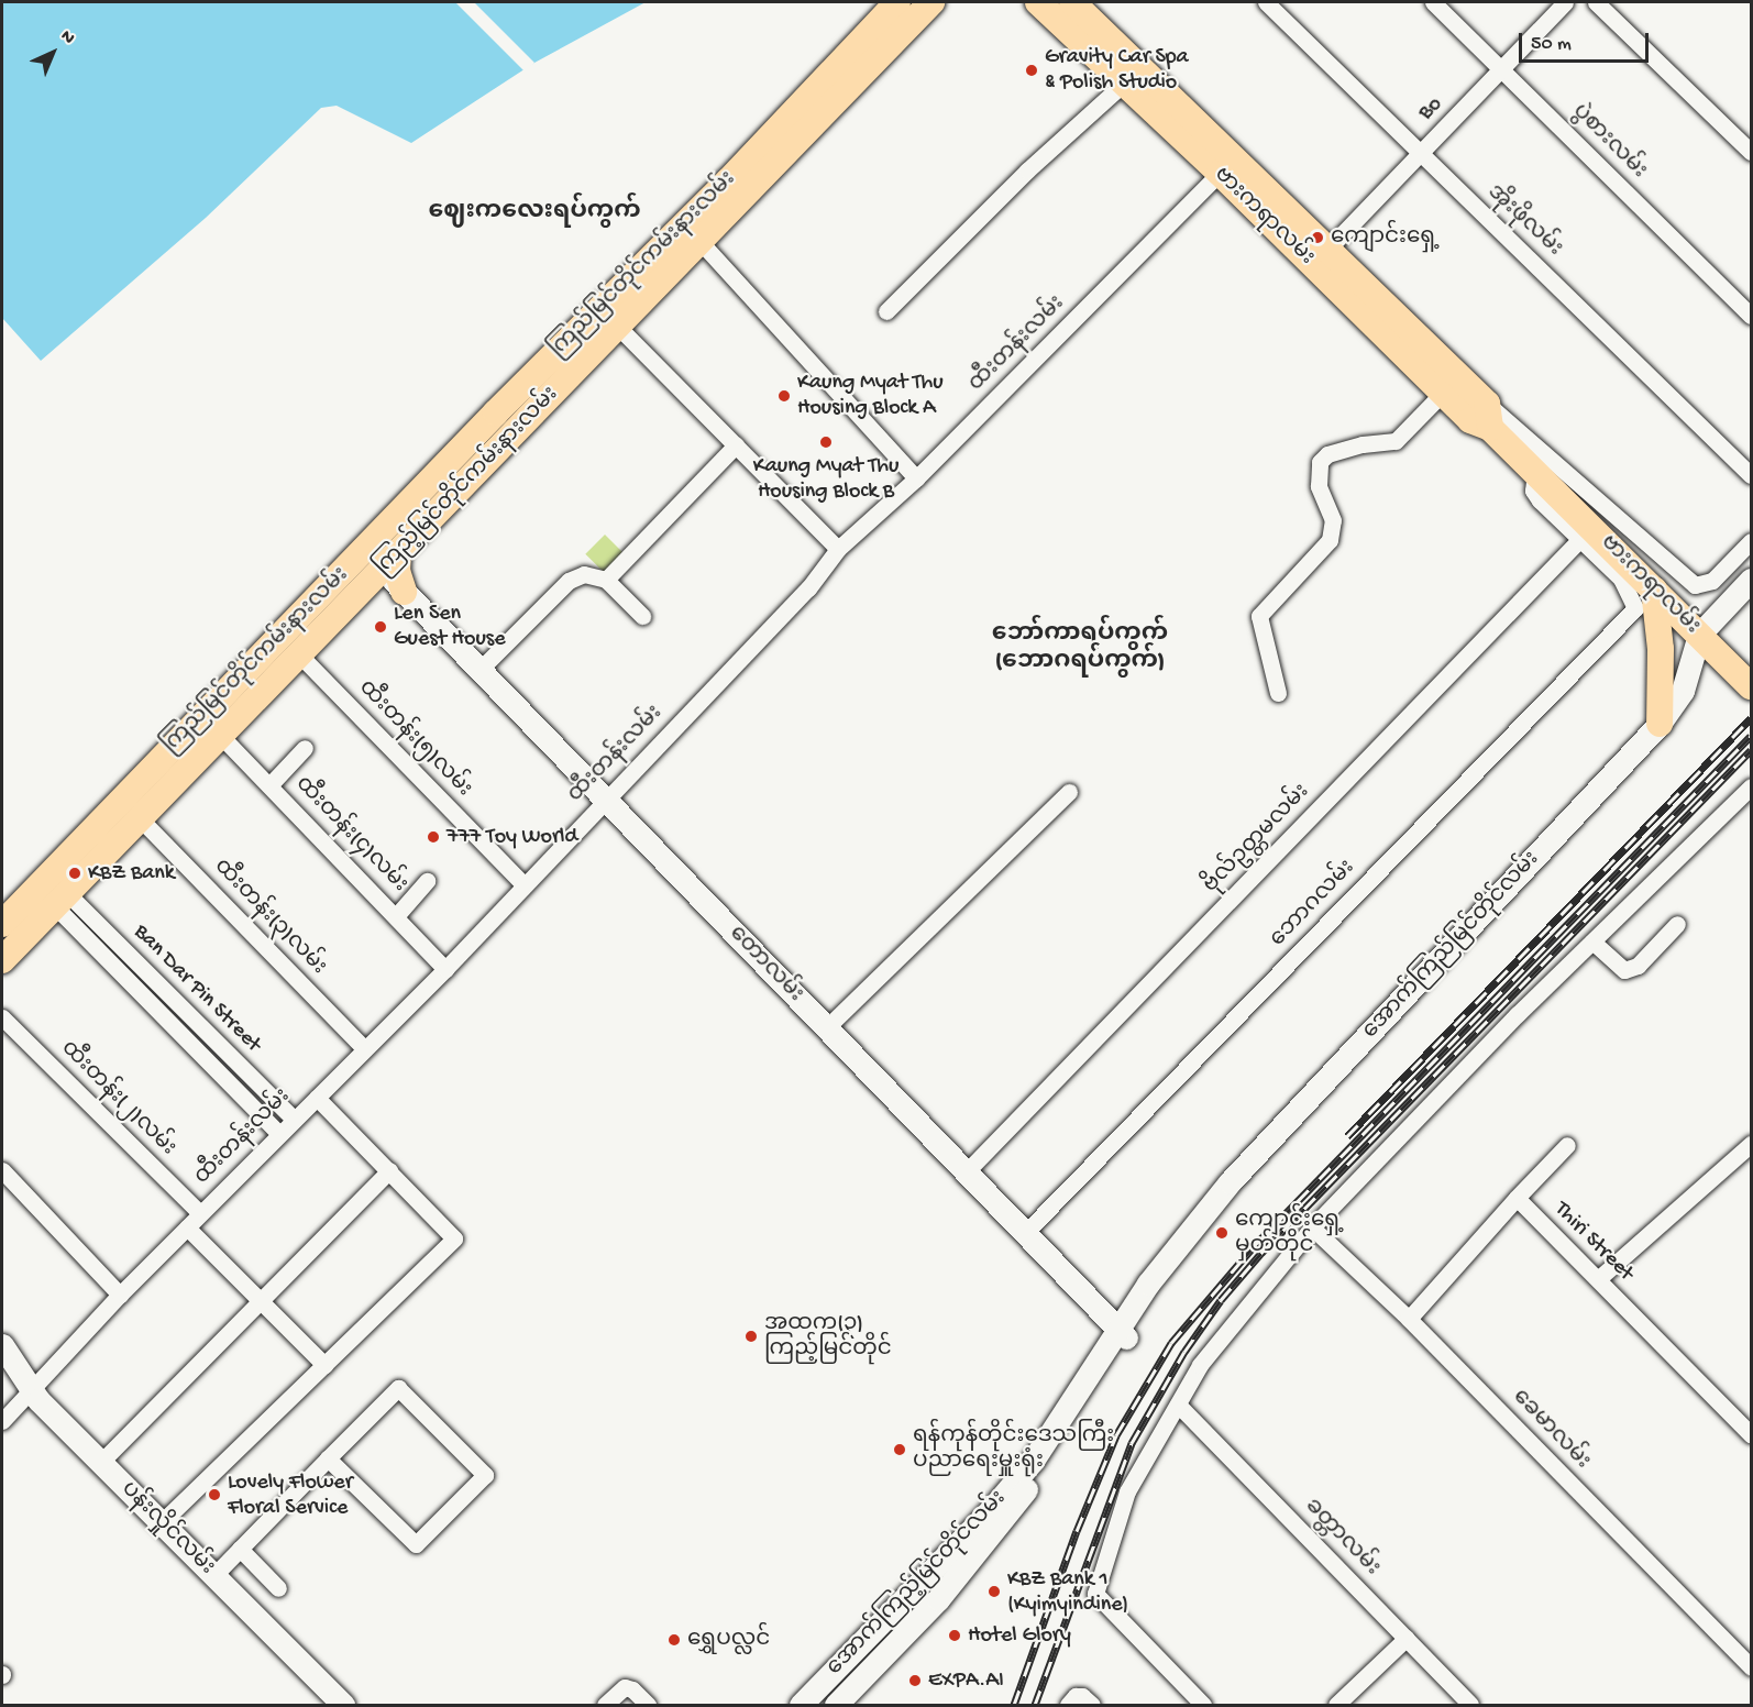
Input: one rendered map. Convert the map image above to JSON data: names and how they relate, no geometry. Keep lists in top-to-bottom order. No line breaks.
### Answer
{"streets":{"main road":["ဗားကရာလမ်း","ကြည်မြင်တိုင်ကမ်းနားလမ်း","ကြည့်မြင်တိုင်ကမ်းနားလမ်း","အောက်ကြည်မြင်တိုင်လမ်း","တောလမ်း","ပန်းလှိုင်လမ်း","အောက်ကြည့်မြင်တိုင်လမ်း"],"street":["Bo","ပွဲစားလမ်း","အိုးဖိုလမ်း","ထီးတန်းလမ်း","ထီးတန်း(၅)လမ်း","ထီးတန်း(၄)လမ်း","ဗိုလ်ဥတ္တမလမ်း","ဘောဂလမ်း","ထီးတန်း(၃)လမ်း","Ban Dar Pin Street","ထီးတန်း(၂)လမ်း","Thiri Street","ခေမာလမ်း","ခတ္တာလမ်း"]},"crossings":[["Bo","ပွဲစားလမ်း"],["Bo","ဗားကရာလမ်း"],["Bo","အိုးဖိုလမ်း"],["ဗားကရာလမ်း","ထီးတန်းလမ်း"],["ဗားကရာလမ်း","ဘောဂလမ်း"],["ဗားကရာလမ်း","အောက်ကြည်မြင်တိုင်လမ်း"],["ကြည်မြင်တိုင်ကမ်းနားလမ်း","ကြည့်မြင်တိုင်ကမ်းနားလမ်း"],["ကြည်မြင်တိုင်ကမ်းနားလမ်း","ထီးတန်း(၄)လမ်း"],["ထီးတန်းလမ်း","ထီးတန်း(၅)လမ်း"],["ထီးတန်းလမ်း","ထီးတန်း(၄)လမ်း"],["ထီးတန်းလမ်း","ထီးတန်း(၃)လမ်း"],["ထီးတန်းလမ်း","တောလမ်း"],["ထီးတန်းလမ်း","Ban Dar Pin Street"],["ထီးတန်းလမ်း","ထီးတန်း(၂)လမ်း"],["ထီးတန်းလမ်း","ပန်းလှိုင်လမ်း"],["ကြည့်မြင်တိုင်ကမ်းနားလမ်း","ထီးတန်း(၅)လမ်း"],["ကြည့်မြင်တိုင်ကမ်းနားလမ်း","ထီးတန်း(၄)လမ်း"],["ကြည့်မြင်တိုင်ကမ်းနားလမ်း","ထီးတန်း(၃)လမ်း"],["ကြည့်မြင်တိုင်ကမ်းနားလမ်း","Ban Dar Pin Street"],["ဗိုလ်ဥတ္တမလမ်း","တောလမ်း"],["ဘောဂလမ်း","တောလမ်း"],["အောက်ကြည်မြင်တိုင်လမ်း","တောလမ်း"],["အောက်ကြည်မြင်တိုင်လမ်း","အောက်ကြည့်မြင်တိုင်လမ်း"],["တောလမ်း","အောက်ကြည့်မြင်တိုင်လမ်း"]],"districts":["ဈေးကလေးရပ်ကွက်","ဘော်ကာရပ်ကွက် (ဘောဂရပ်ကွက်)"],"places":["Gravity Car Spa & Polish Studio","ကျောင်းရှေ့","Kaung Myat Thu Housing Block A","Kaung Myat Thu Housing Block B","Len Sen Guest House","777 Toy World","KBZ Bank","ကျောင်းရှေ့ မှတ်တိုင်","အထက(၃) ကြည့်မြင်တိုင်","ရန်ကုန်တိုင်းဒေသကြီး ပညာရေးမှူးရုံး","Lovely Flower Floral Service","KBZ Bank 1 (Kyimyindine)","Hotel Glory","ရွှေပလ္လင်","EXPA.AI"],"scale_bar":"50 m","north":"top right"}
